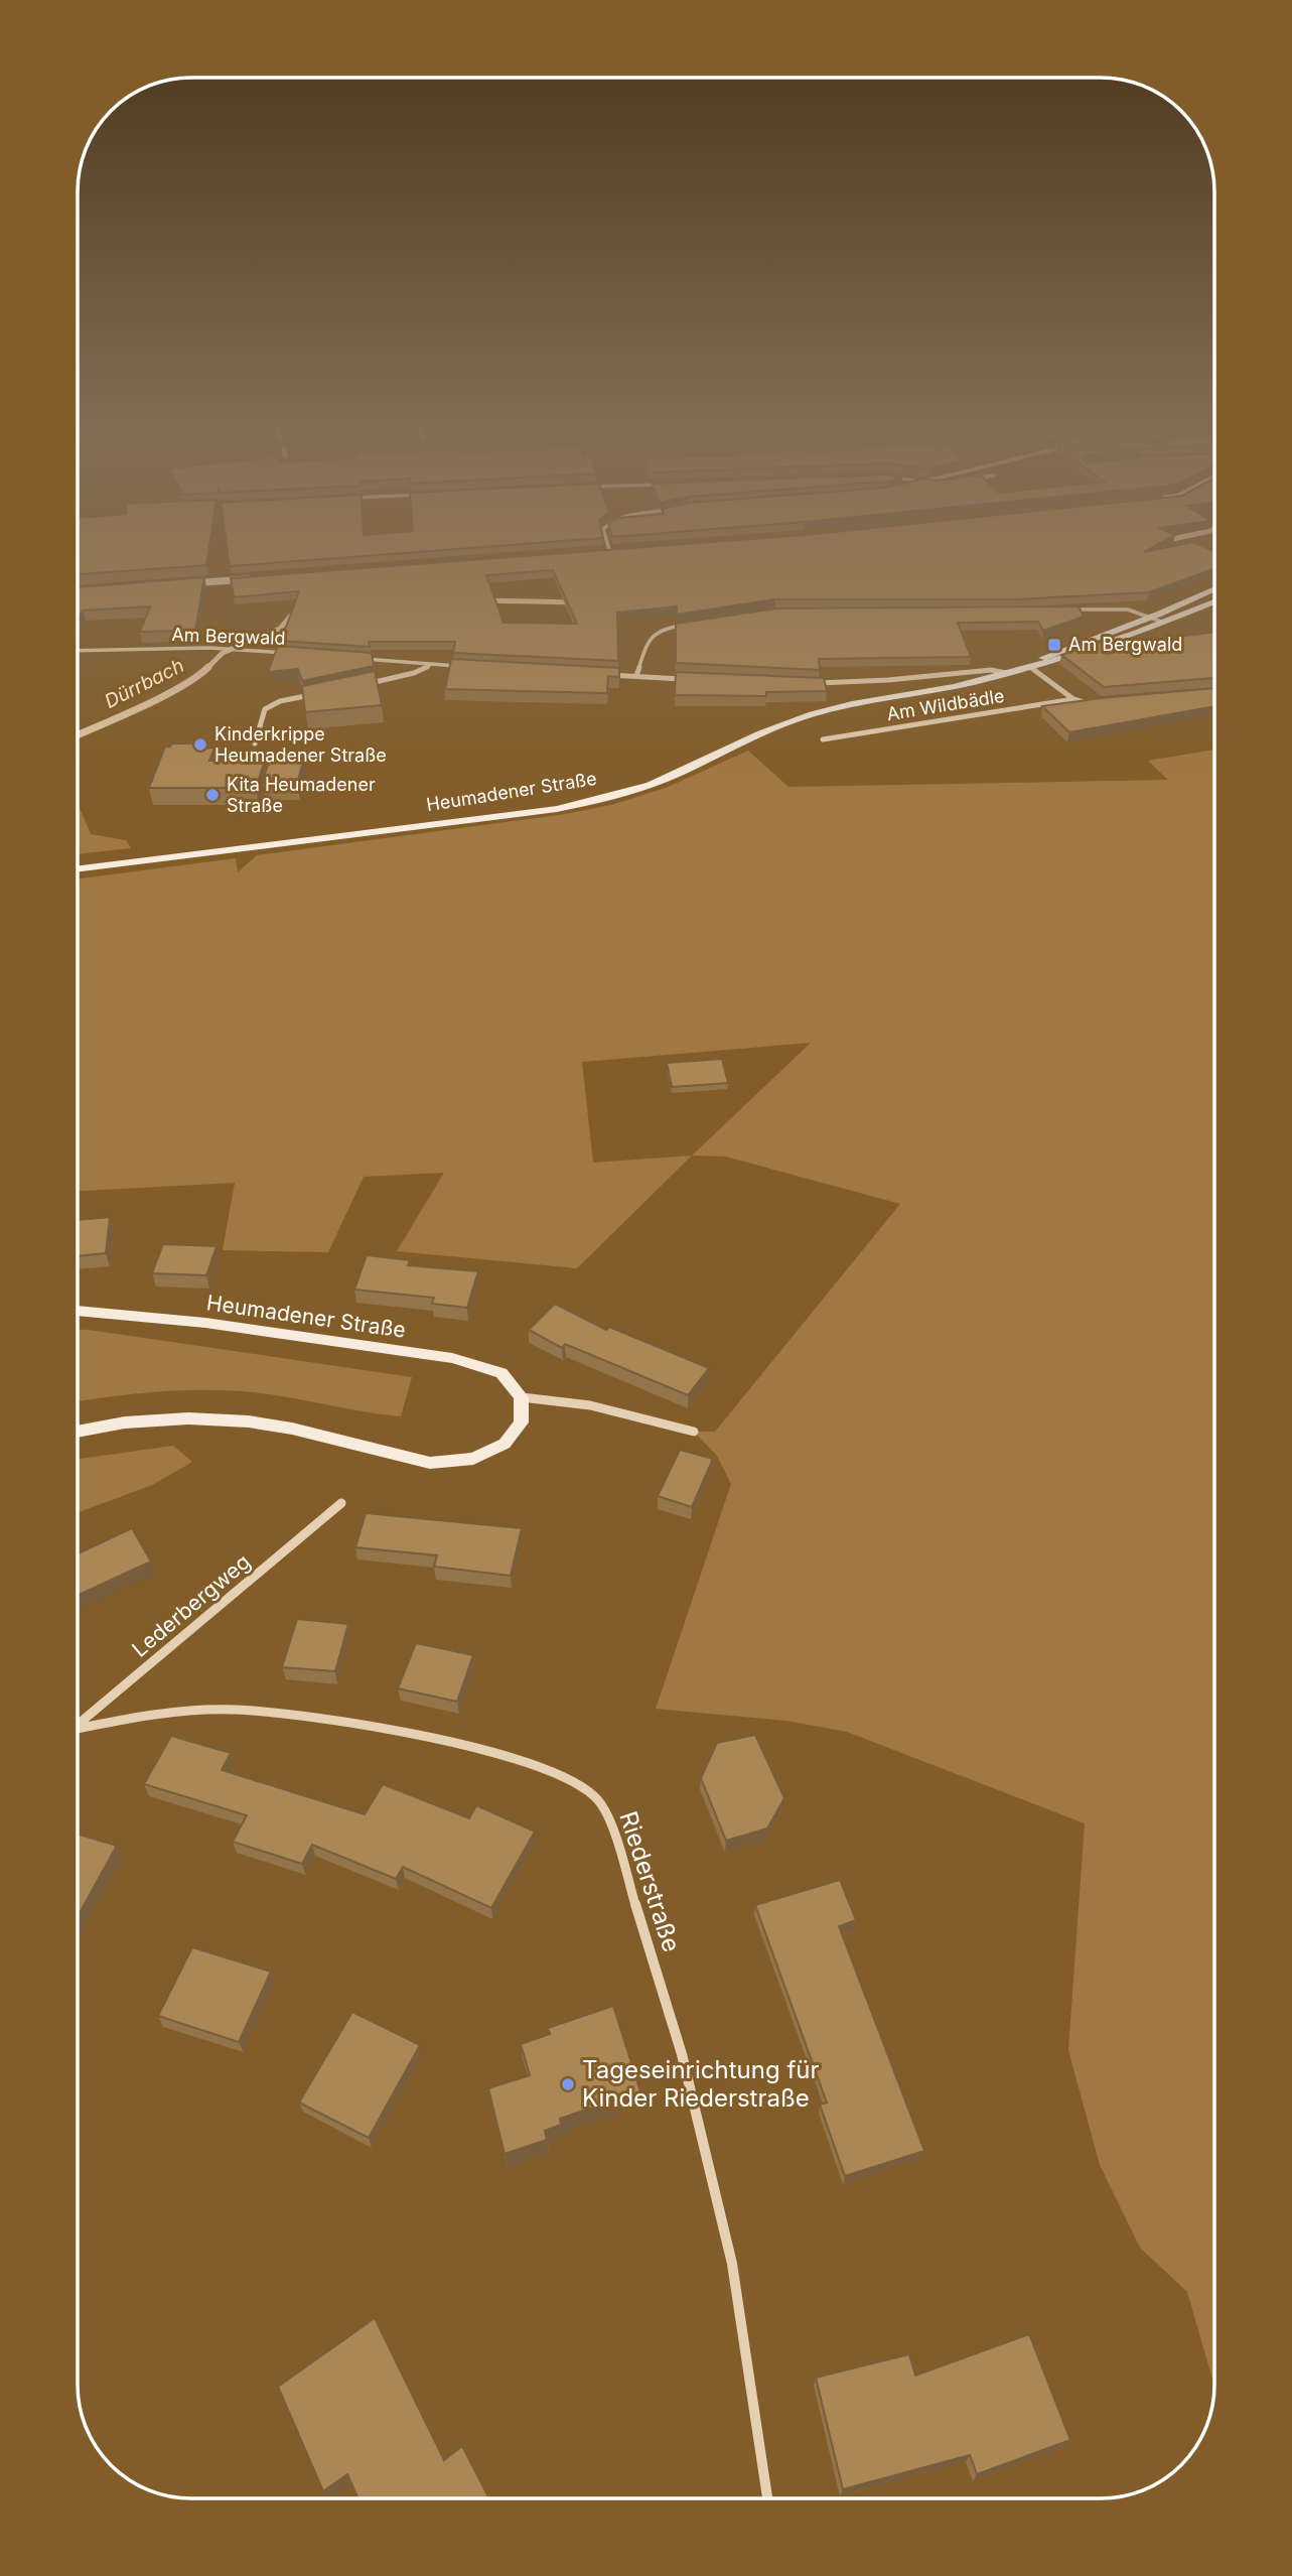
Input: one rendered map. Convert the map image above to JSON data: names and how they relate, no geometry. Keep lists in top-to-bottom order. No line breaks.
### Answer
{"streets":{"main road":["Heumadener Straße"],"street":["Am Bergwald","Am Wildbädle","Lederbergweg","Riederstraße"]},"crossings":[["Am Wildbädle","Heumadener Straße"]],"water":["Dürrbach"],"places":{"transit":["Am Bergwald"],"other":["Kinderkrippe Heumadener Straße","Kita Heumadener Straße","Tageseinrichtung für Kinder Riederstraße"]}}
